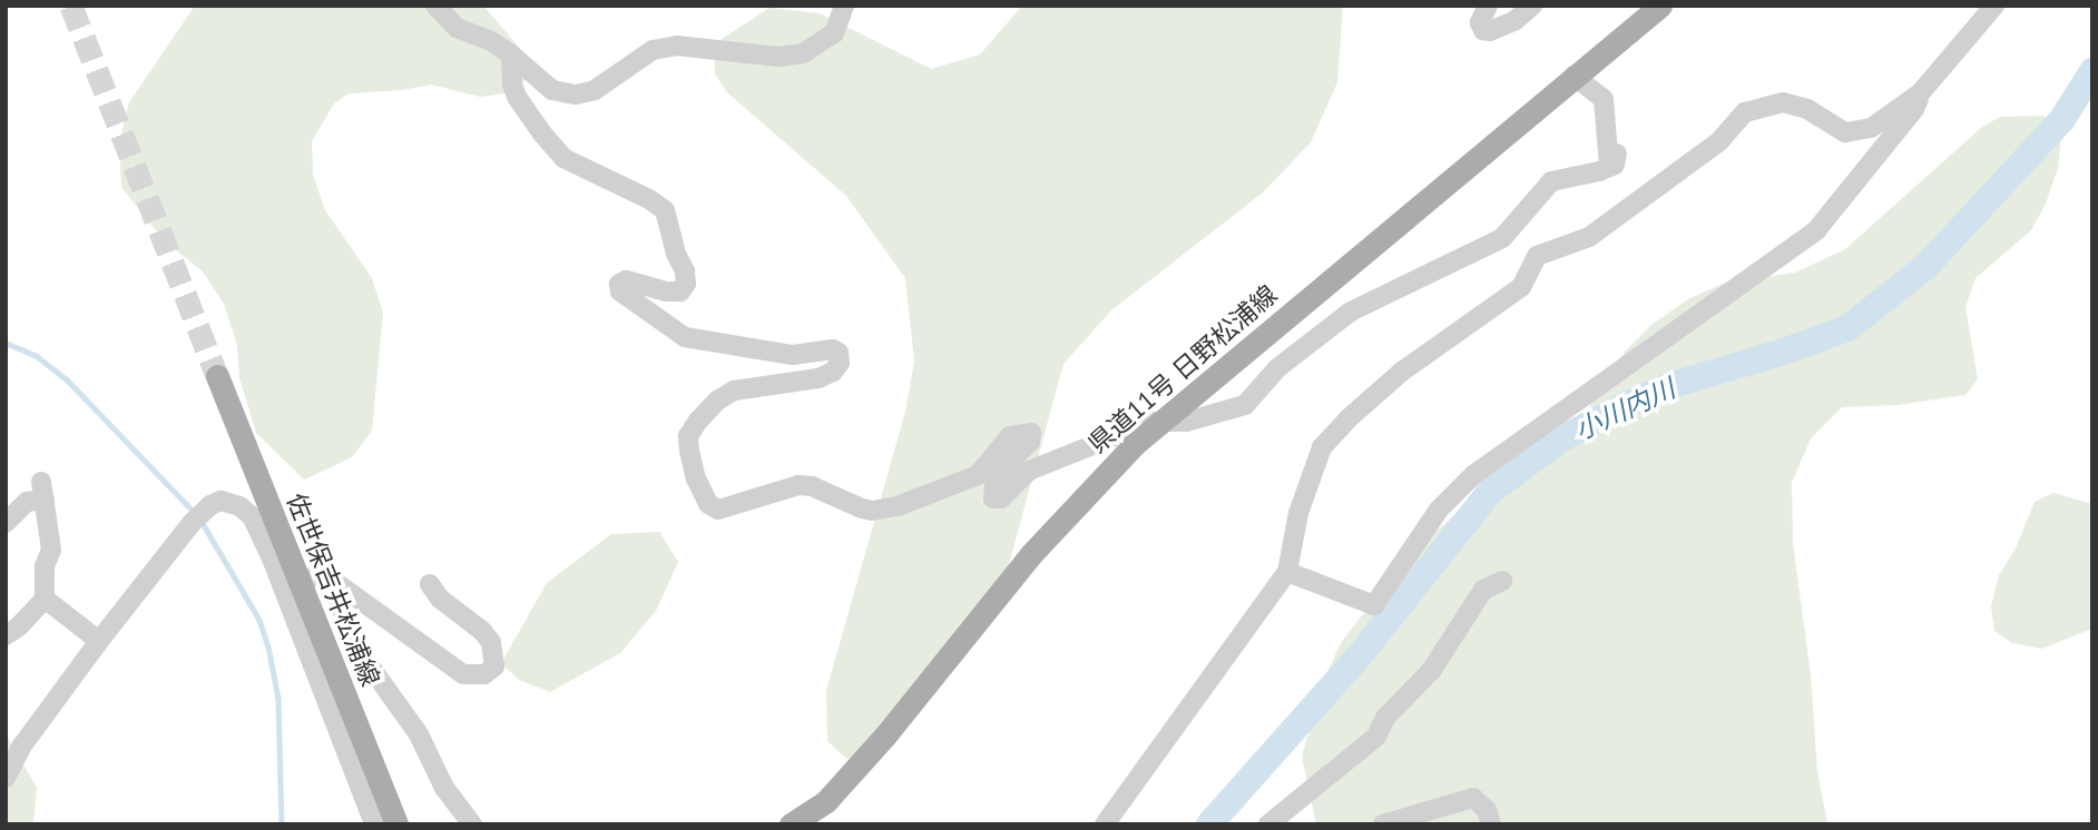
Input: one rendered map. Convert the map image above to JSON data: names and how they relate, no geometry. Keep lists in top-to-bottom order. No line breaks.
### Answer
{"streets":{"main road":["県道11号 日野松浦線","佐世保吉井松浦線"]},"water":["小川内川"]}
